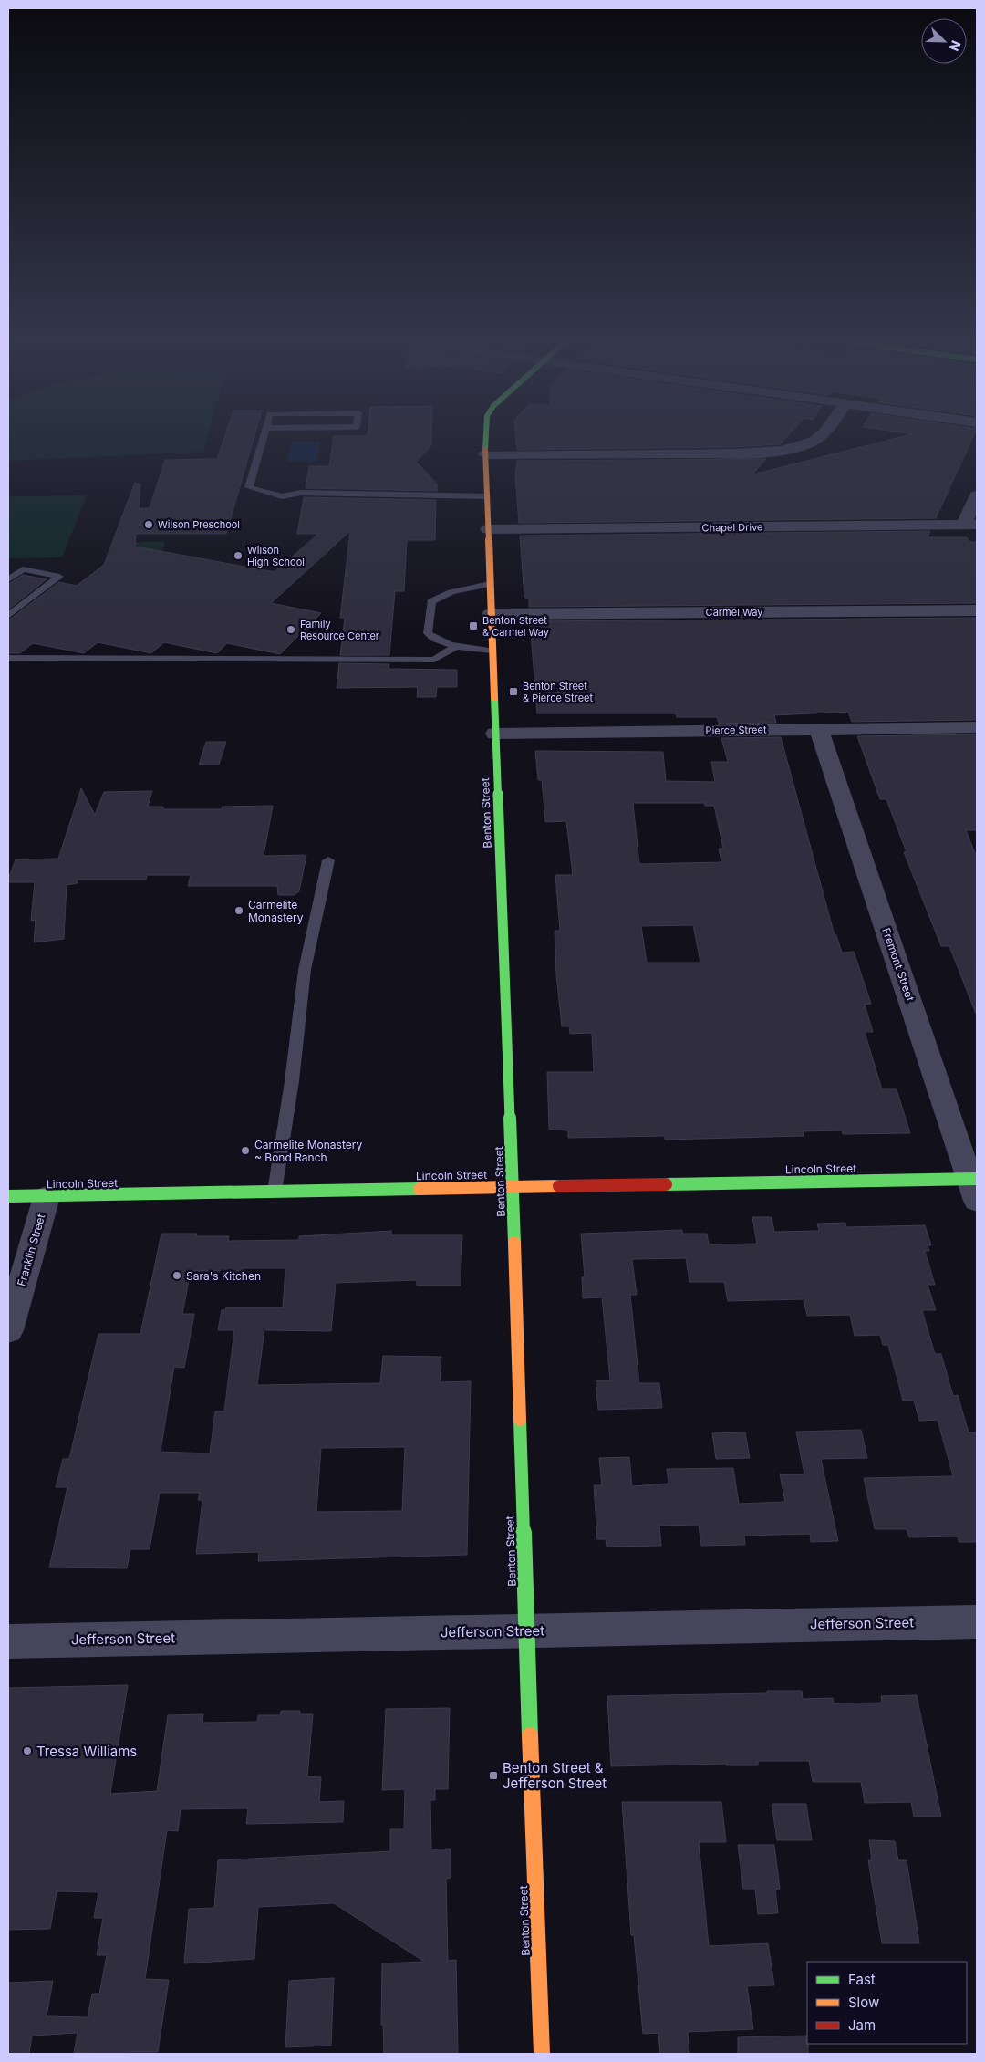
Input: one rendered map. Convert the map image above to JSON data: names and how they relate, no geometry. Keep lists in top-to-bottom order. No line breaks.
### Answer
{"streets":{"main road":["Benton Street","Lincoln Street"],"street":["Chapel Drive","Carmel Way","Pierce Street","Fremont Street","Franklin Street","Jefferson Street"]},"crossings":[["Chapel Drive","Benton Street"],["Carmel Way","Benton Street"],["Pierce Street","Benton Street"],["Pierce Street","Fremont Street"],["Benton Street","Lincoln Street"],["Benton Street","Jefferson Street"],["Fremont Street","Lincoln Street"],["Lincoln Street","Franklin Street"]],"places":{"other":["Wilson Preschool","Wilson High School","Family Resource Center","Carmelite Monastery","Carmelite Monastery ~ Bond Ranch","Sara's Kitchen","Tressa Williams"],"transit":["Benton Street & Carmel Way","Benton Street & Pierce Street","Benton Street & Jefferson Street"]},"legend":["Fast","Slow","Jam"],"north":"bottom right"}
